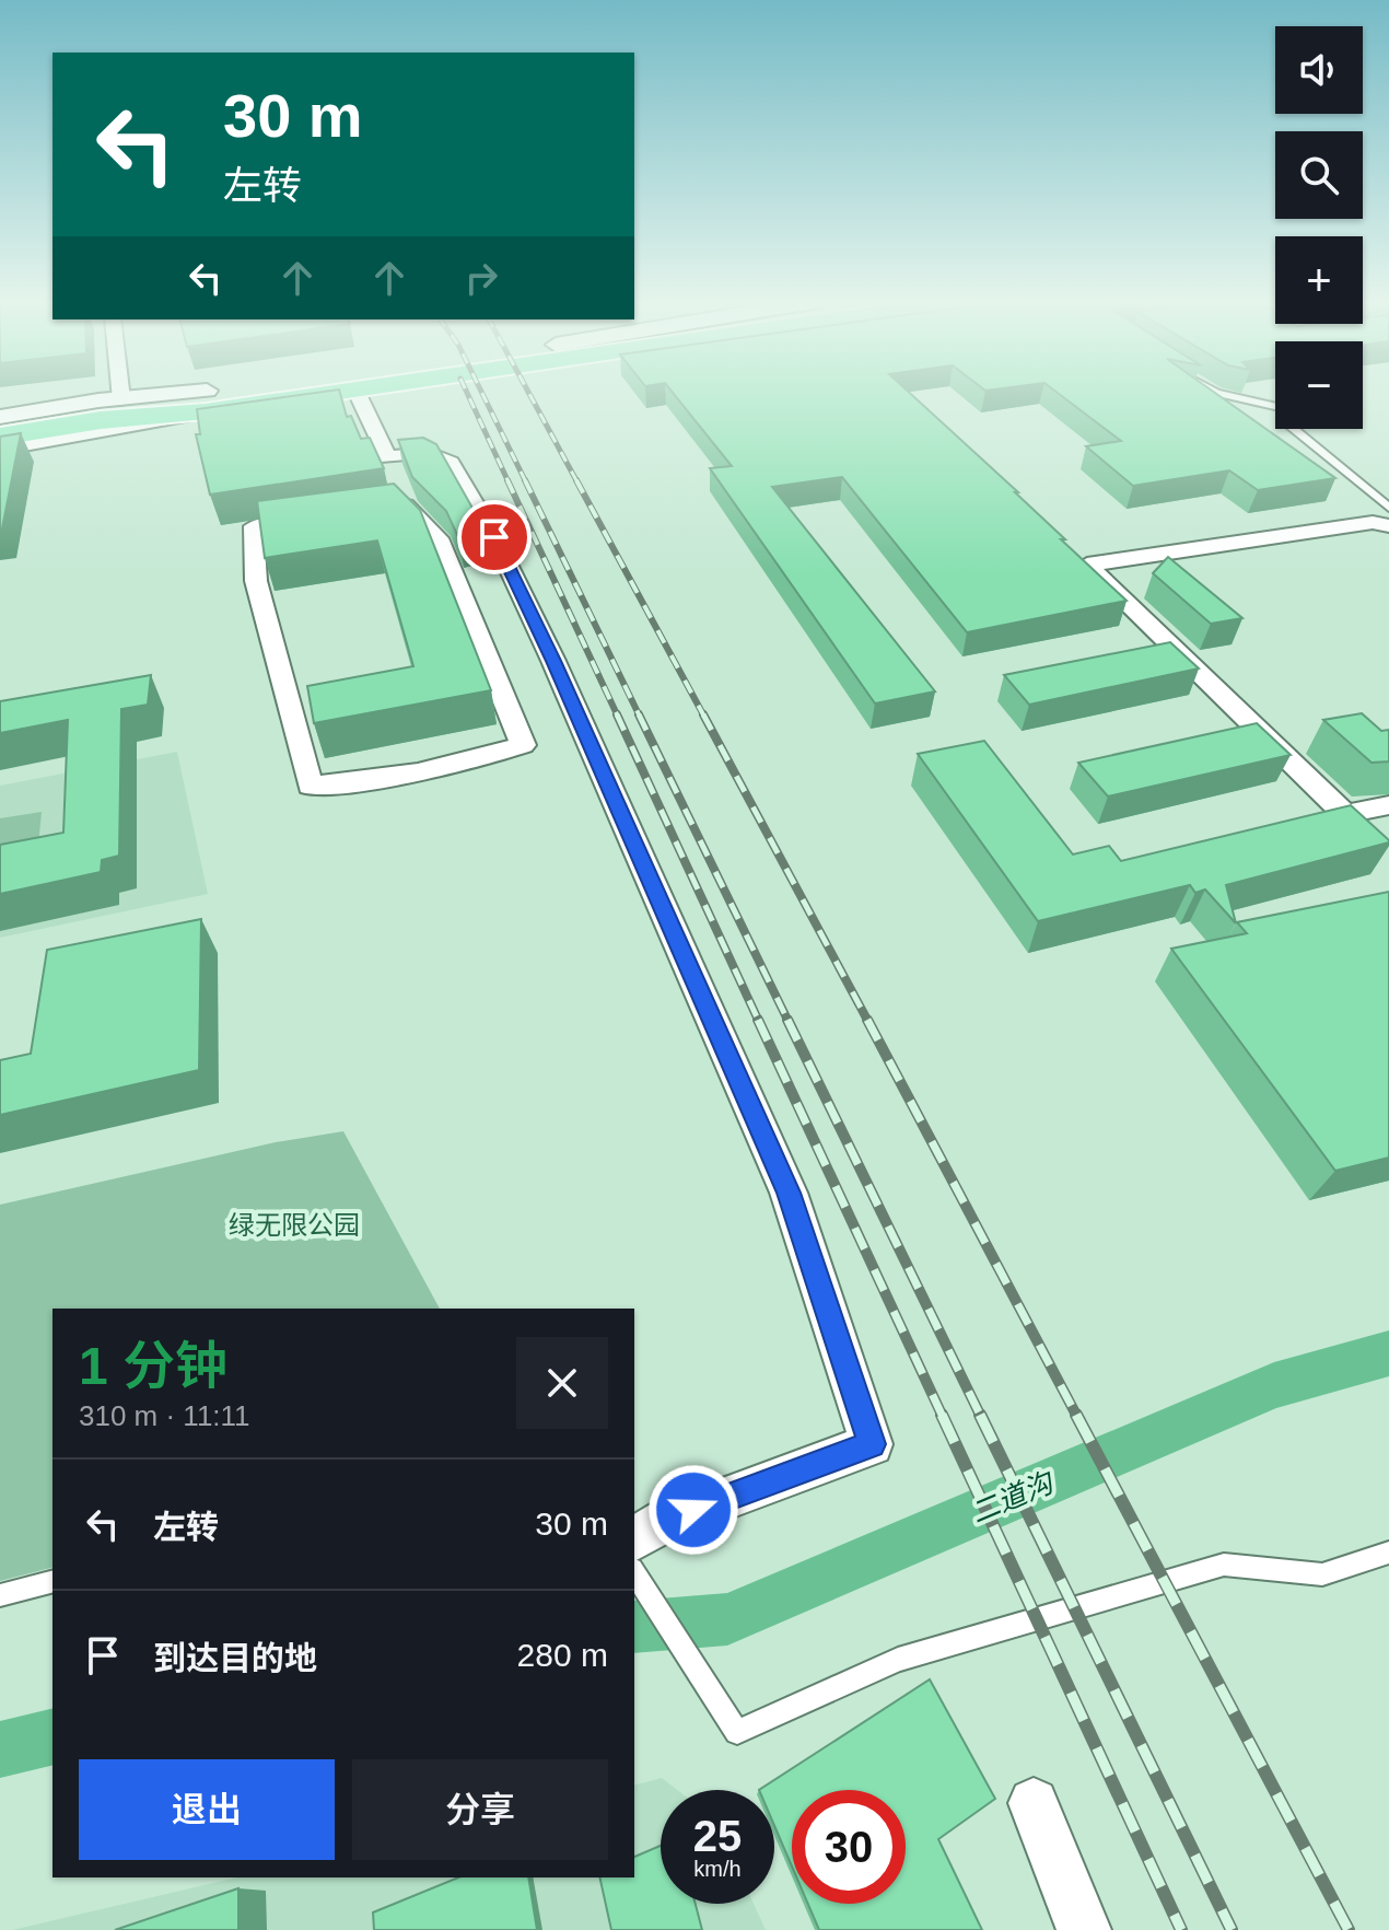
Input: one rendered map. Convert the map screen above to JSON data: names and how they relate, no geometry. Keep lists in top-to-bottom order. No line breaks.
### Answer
{"water":["二道沟"],"parks":["绿无限公园"],"page":{"map_buttons":["+","−"],"turn":["30 m","左转"],"heading":["1 分钟","310 m · 11:11"],"list":[{"name":"左转","value":"30 m"},{"name":"到达目的地","value":"280 m"}],"buttons":["退出","分享"],"speed":"25 km/h","limit":"30"}}
